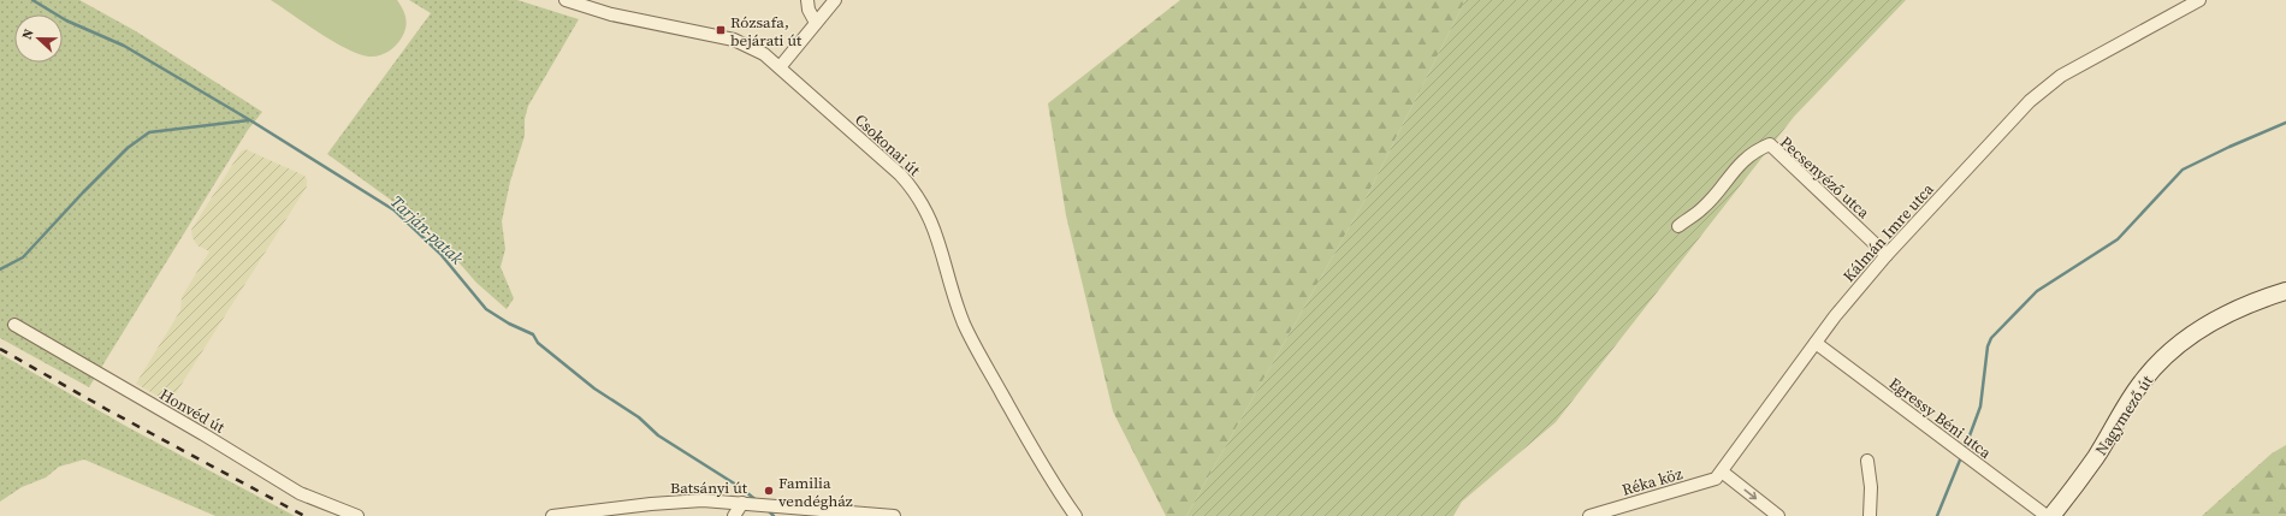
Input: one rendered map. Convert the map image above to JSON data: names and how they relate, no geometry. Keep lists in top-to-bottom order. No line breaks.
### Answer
{"streets":{"main road":["Nagymező út"],"street":["Csokonai út","Pecsenyéző utca","Kálmán Imre utca","Honvéd út","Egressy Béni utca","Réka köz","Batsányi út"]},"crossings":[["Pecsenyéző utca","Kálmán Imre utca"],["Kálmán Imre utca","Egressy Béni utca"],["Kálmán Imre utca","Réka köz"]],"water":["Tarján-patak"],"places":{"transit":["Rózsafa, bejárati út"],"other":["Familia vendégház"]},"north":"left"}
